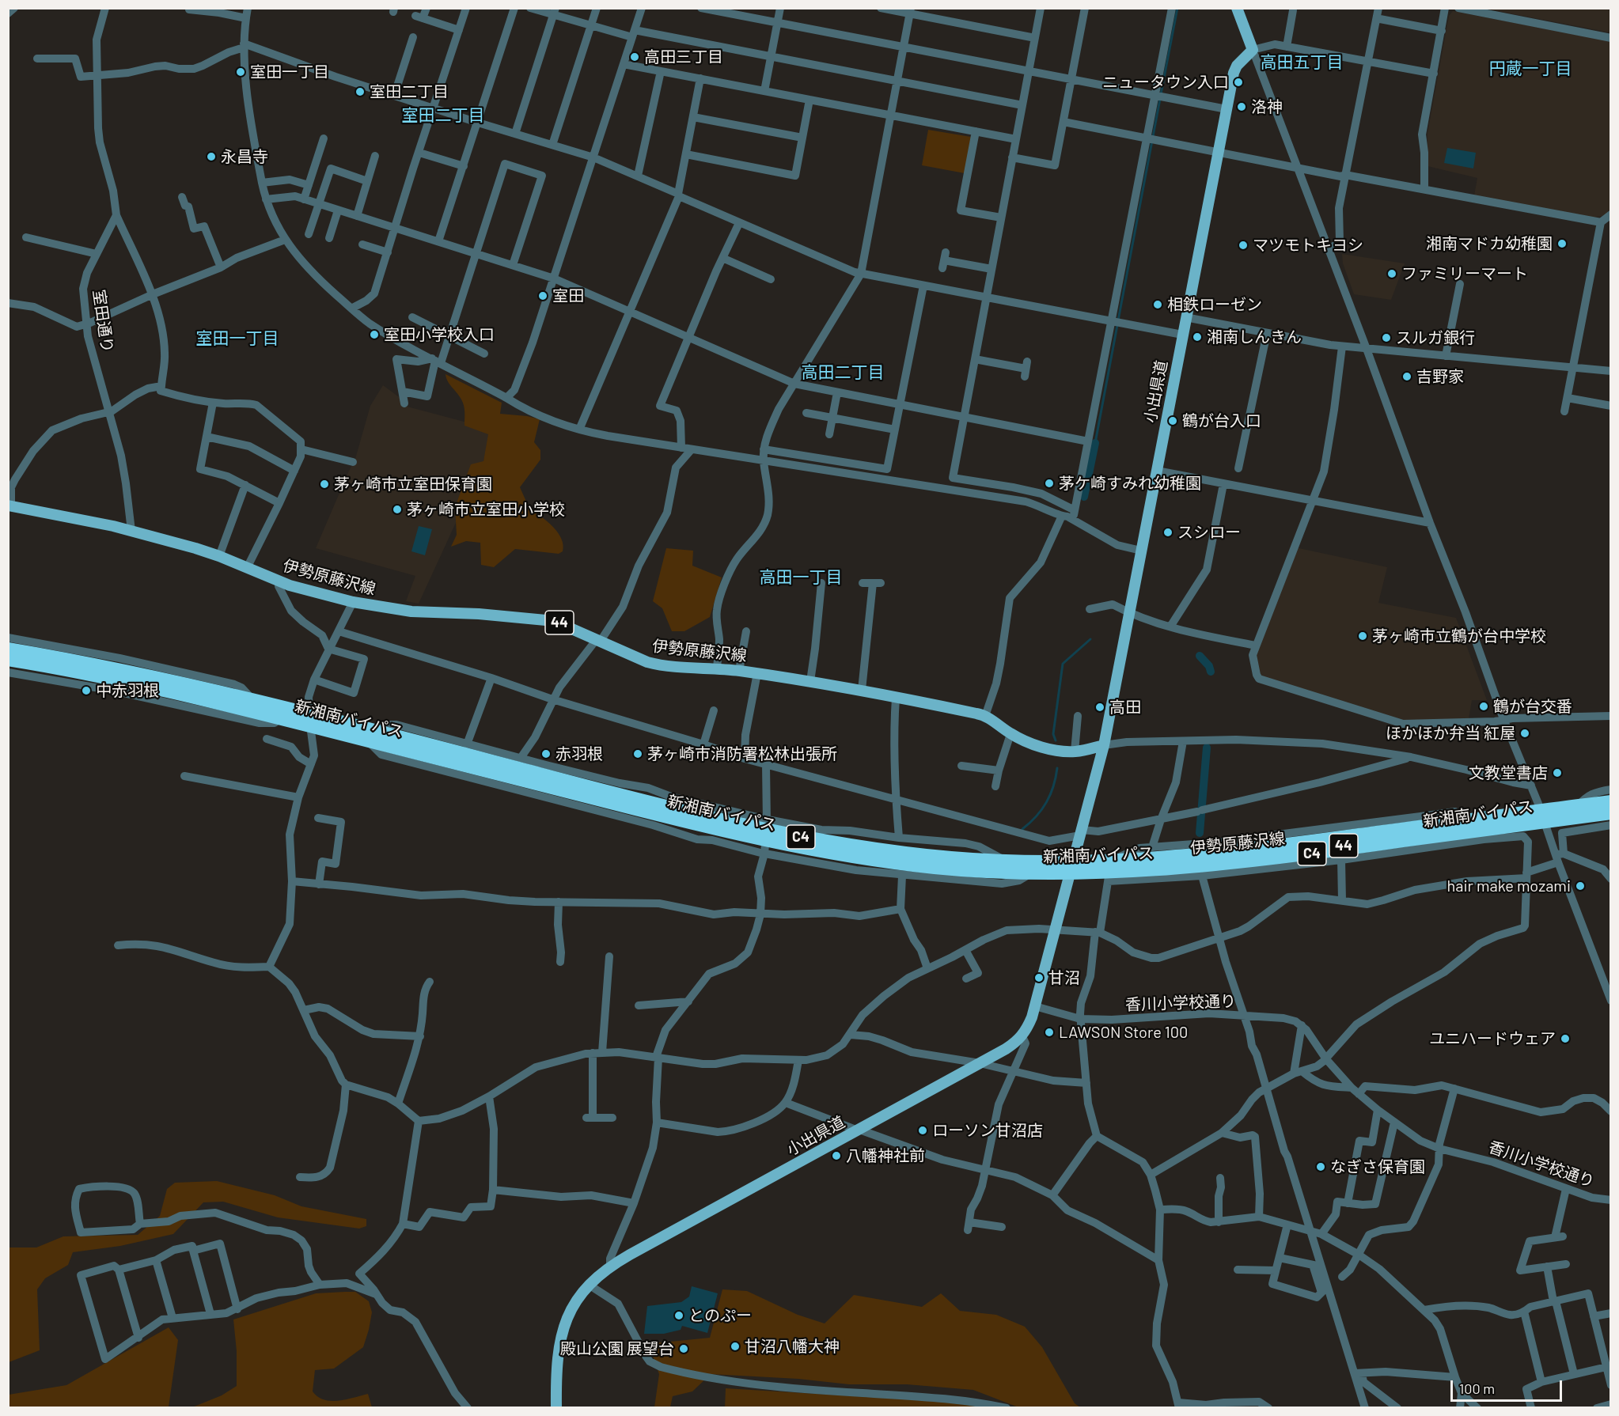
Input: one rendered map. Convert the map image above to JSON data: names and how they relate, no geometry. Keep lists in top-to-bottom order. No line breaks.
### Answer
{"streets":{"highway":["新湘南バイパス","C4"],"main road":["小出県道","伊勢原藤沢線","44"],"street":["室田通り","香川小学校通り"]},"crossings":[["室田通り","伊勢原藤沢線"],["小出県道","伊勢原藤沢線"],["小出県道","香川小学校通り"],["伊勢原藤沢線","新湘南バイパス"]],"districts":["高田五丁目","円蔵一丁目","室田二丁目","室田一丁目","高田二丁目","高田一丁目"],"places":["高田三丁目","室田一丁目","ニュータウン入口","室田二丁目","洛神","永昌寺","湘南マドカ幼稚園","マツモトキヨシ","ファミリーマート","室田","相鉄ローゼン","室田小学校入口","湘南しんきん","スルガ銀行","吉野家","鶴が台入口","茅ケ崎すみれ幼稚園","茅ヶ崎市立室田保育園","茅ヶ崎市立室田小学校","スシロー","茅ヶ崎市立鶴が台中学校","中赤羽根","鶴が台交番","高田","ほかほか弁当 紅屋","赤羽根","茅ヶ崎市消防署松林出張所","文教堂書店","hair make mozami","甘沼","LAWSON Store 100","ユニハードウェア","ローソン甘沼店","八幡神社前","なぎさ保育園","とのぷー","甘沼八幡大神","殿山公園 展望台"],"scale_bar":"100 m"}
